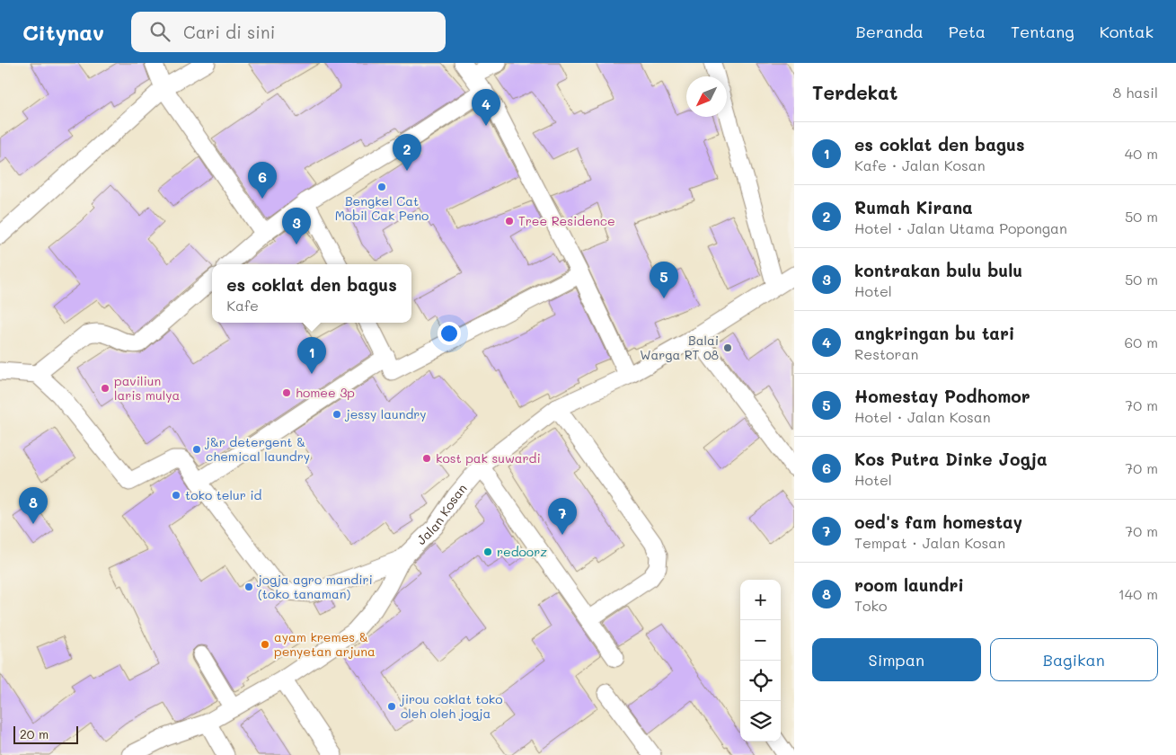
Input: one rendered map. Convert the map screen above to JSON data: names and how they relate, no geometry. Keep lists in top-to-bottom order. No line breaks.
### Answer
{"streets":{"street":["Jalan Kosan"]},"places":["Bengkel Cat Mobil Cak Peno","Tree Residence","Balai Warga RT 08","paviliun laris mulya","homee 3p","jessy laundry","j&r detergent & chemical laundry","kost pak suwardi","toko telur id","redoorz","jogja agro mandiri (toko tanaman)","ayam kremes & penyetan arjuna","jirou coklat toko oleh oleh jogja"],"scale_bar":"20 m","north":"bottom left","page":{"header":"Citynav","search":"Cari di sini","nav":["Beranda","Peta","Tentang","Kontak"],"heading":["Terdekat","8 hasil"],"pins":["4","2","6","3","5","1","8","7"],"list":[{"mark":"1","name":"es coklat den bagus","note":"Kafe · Jalan Kosan","value":"40 m"},{"mark":"2","name":"Rumah Kirana","note":"Hotel · Jalan Utama Popongan","value":"50 m"},{"mark":"3","name":"kontrakan bulu bulu","note":"Hotel","value":"50 m"},{"mark":"4","name":"angkringan bu tari","note":"Restoran","value":"60 m"},{"mark":"5","name":"Homestay Podhomor","note":"Hotel · Jalan Kosan","value":"70 m"},{"mark":"6","name":"Kos Putra Dinke Jogja","note":"Hotel","value":"70 m"},{"mark":"7","name":"oed's fam homestay","note":"Tempat · Jalan Kosan","value":"70 m"},{"mark":"8","name":"room laundri","note":"Toko","value":"140 m"}],"popup":["es coklat den bagus","Kafe"],"map_buttons":["+","−"],"buttons":["Simpan","Bagikan"],"scale":"20 m"}}
